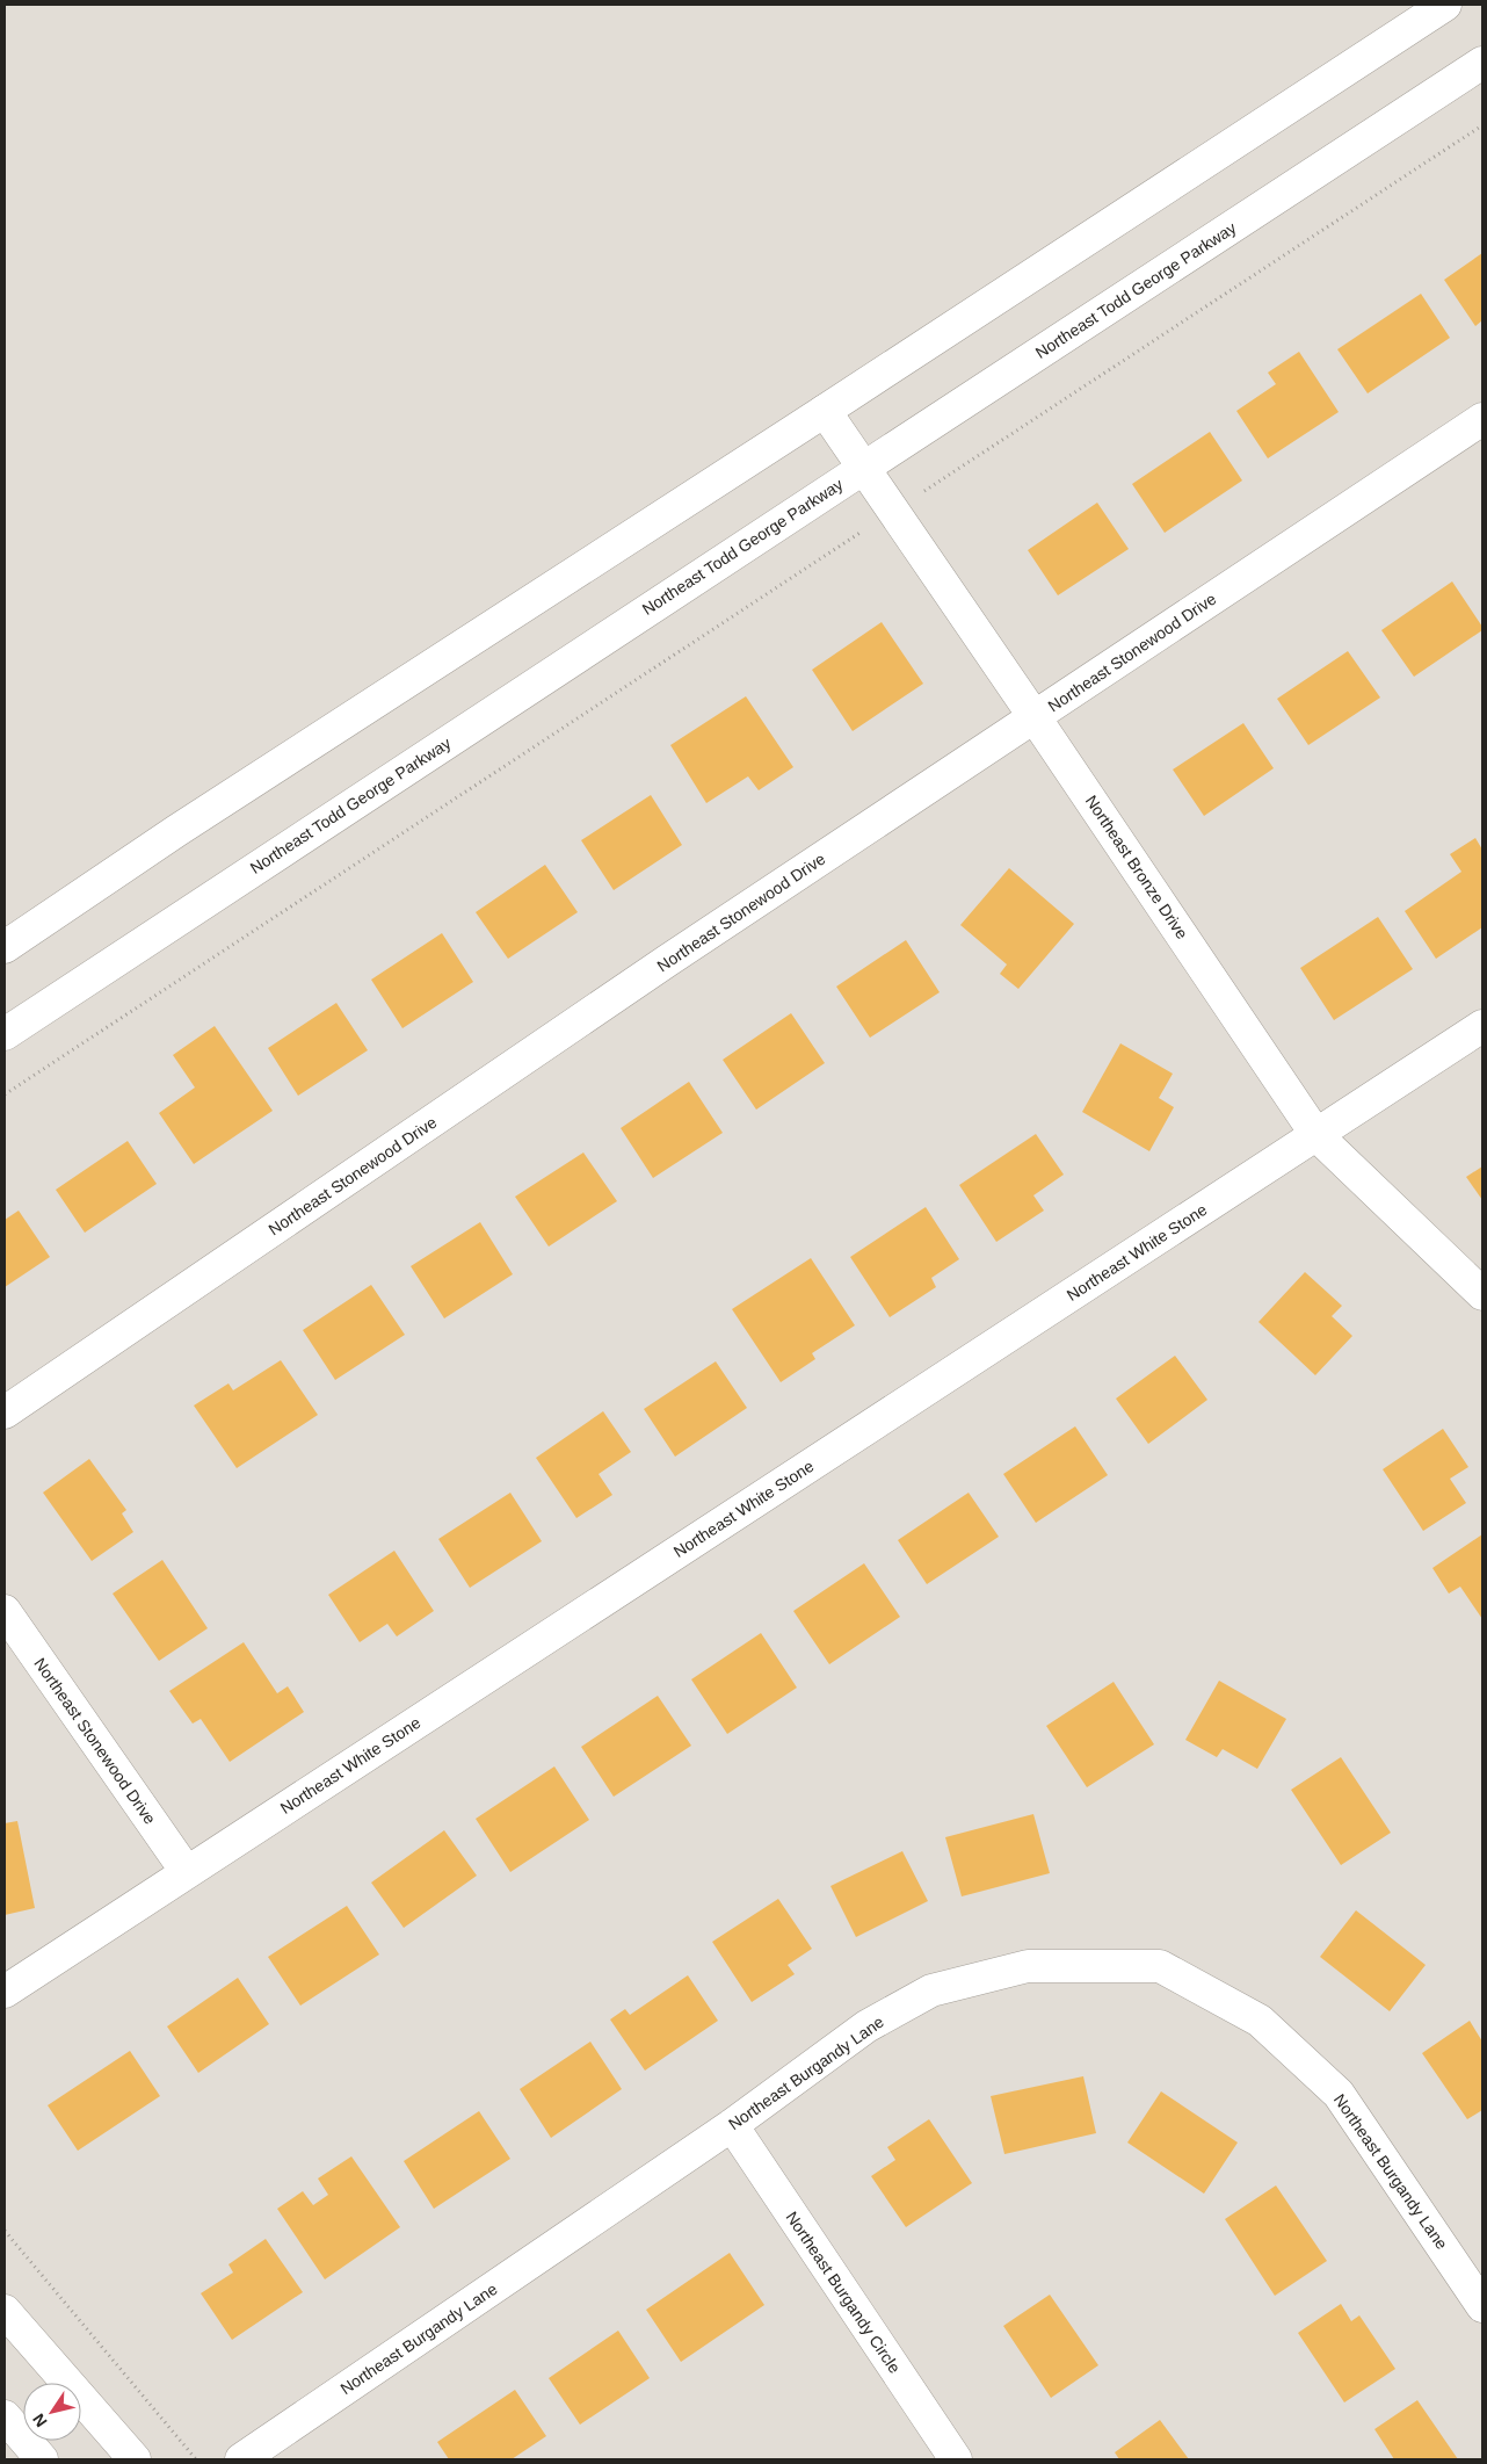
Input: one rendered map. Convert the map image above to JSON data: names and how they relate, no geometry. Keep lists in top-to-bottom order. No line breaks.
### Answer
{"streets":{"street":["Northeast Todd George Parkway","Northeast Stonewood Drive","Northeast Bronze Drive","Northeast White Stone","Northeast Burgandy Lane","Northeast Burgandy Circle"]},"crossings":[["Northeast Todd George Parkway","Northeast Bronze Drive"],["Northeast Stonewood Drive","Northeast Bronze Drive"],["Northeast Stonewood Drive","Northeast White Stone"],["Northeast Bronze Drive","Northeast White Stone"],["Northeast Burgandy Lane","Northeast Burgandy Circle"]],"north":"bottom left"}
